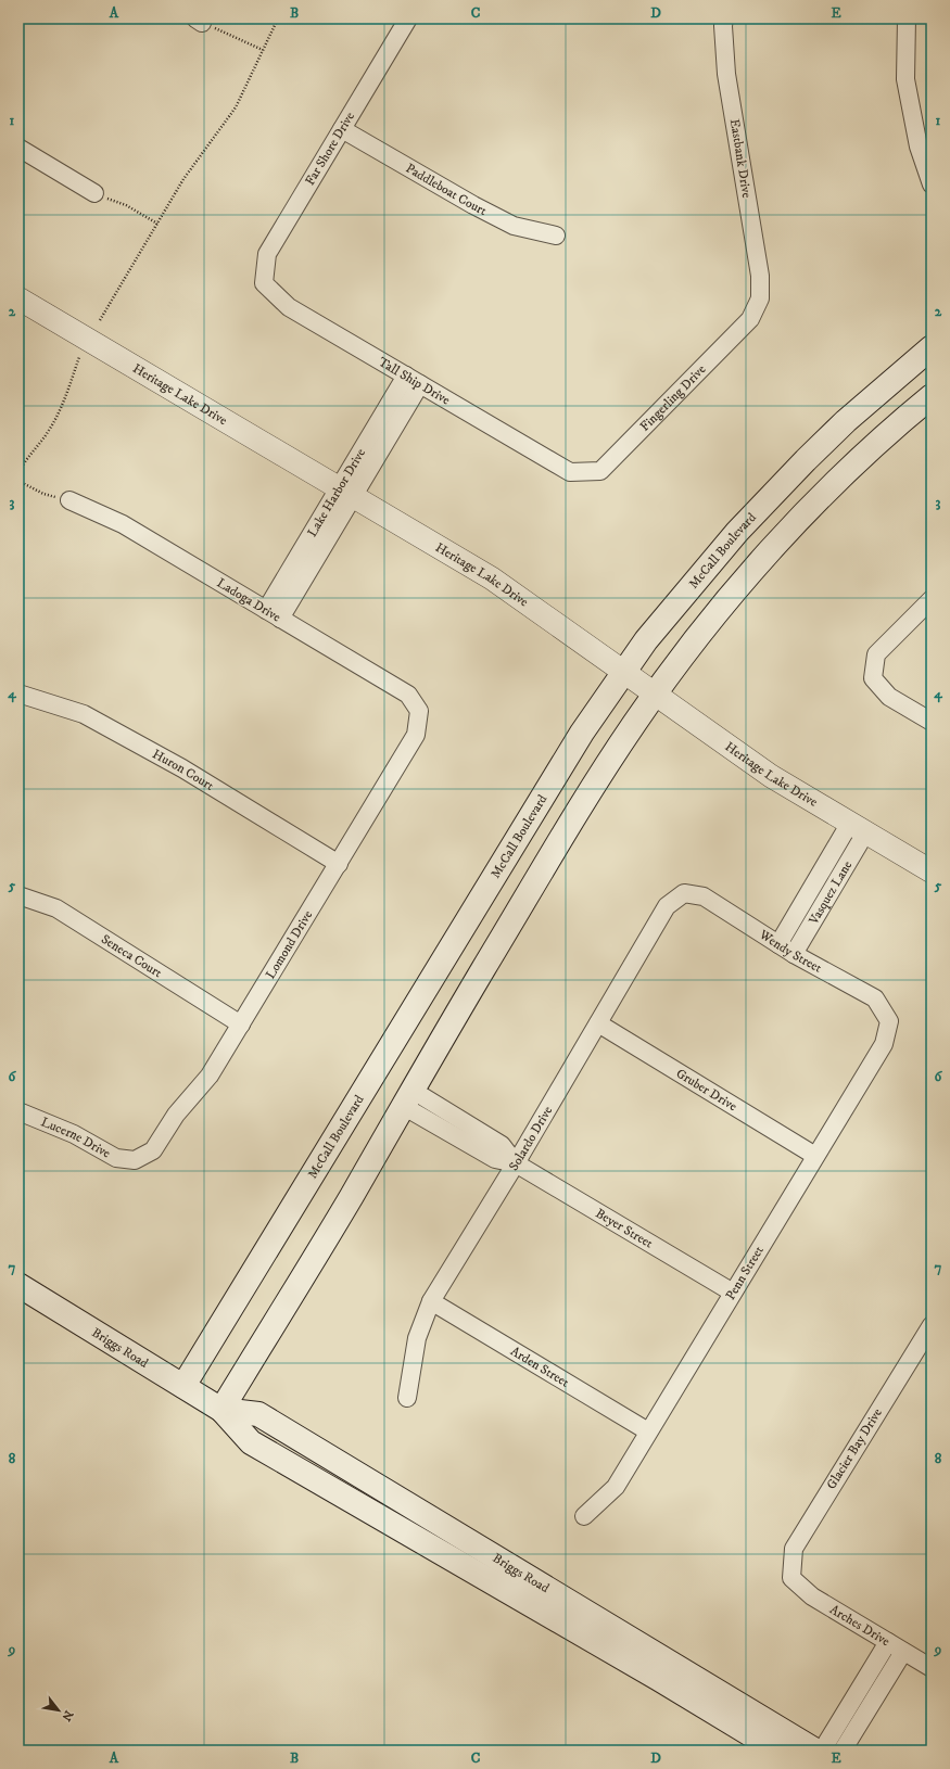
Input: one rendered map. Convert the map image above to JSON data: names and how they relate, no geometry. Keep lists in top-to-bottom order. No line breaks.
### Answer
{"streets":{"main road":["McCall Boulevard","Briggs Road"],"street":["Far Shore Drive","Eastbank Drive","Paddleboat Court","Tall Ship Drive","Heritage Lake Drive","Fingerling Drive","Lake Harbor Drive","Ladoga Drive","Huron Court","Vasquez Lane","Lomond Drive","Wendy Street","Seneca Court","Gruber Drive","Lucerne Drive","Solardo Drive","Beyer Street","Penn Street","Arden Street","Glacier Bay Drive","Arches Drive"]},"crossings":[["Far Shore Drive","Paddleboat Court"],["Far Shore Drive","Tall Ship Drive"],["Eastbank Drive","Fingerling Drive"],["Tall Ship Drive","Fingerling Drive"],["Tall Ship Drive","Lake Harbor Drive"],["Heritage Lake Drive","Lake Harbor Drive"],["Heritage Lake Drive","McCall Boulevard"],["Heritage Lake Drive","Vasquez Lane"],["Lake Harbor Drive","Ladoga Drive"],["McCall Boulevard","Briggs Road"],["Ladoga Drive","Lomond Drive"],["Huron Court","Lomond Drive"],["Vasquez Lane","Wendy Street"],["Lomond Drive","Seneca Court"],["Lomond Drive","Lucerne Drive"],["Wendy Street","Solardo Drive"],["Wendy Street","Penn Street"],["Gruber Drive","Solardo Drive"],["Gruber Drive","Penn Street"],["Solardo Drive","Beyer Street"],["Solardo Drive","Arden Street"],["Beyer Street","Penn Street"],["Penn Street","Arden Street"],["Glacier Bay Drive","Arches Drive"]],"north":"bottom right","grid":{"columns":["A","B","C","D","E"],"rows":["1","2","3","4","5","6","7","8","9"]}}
